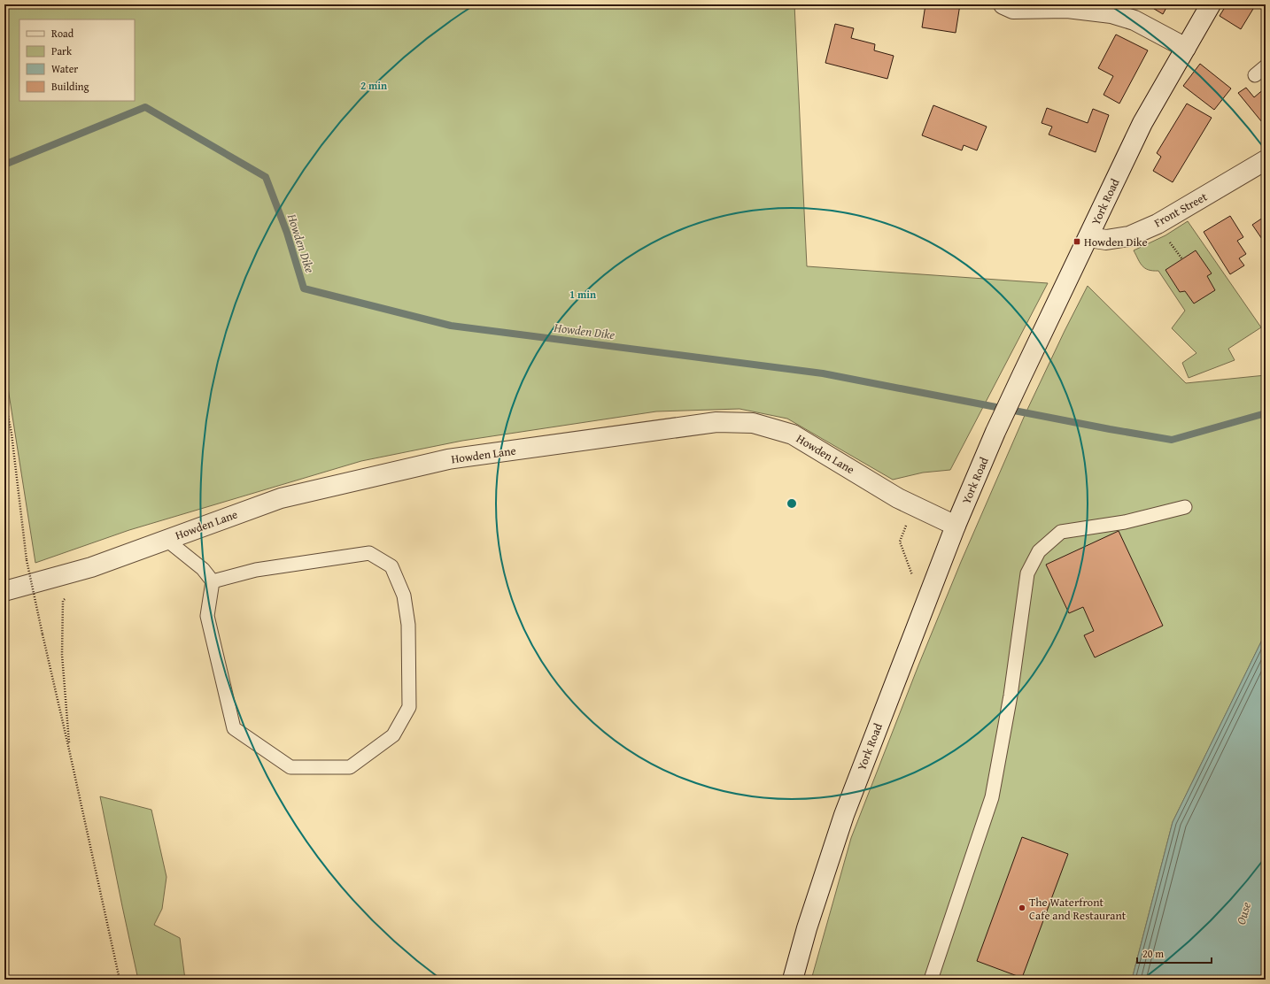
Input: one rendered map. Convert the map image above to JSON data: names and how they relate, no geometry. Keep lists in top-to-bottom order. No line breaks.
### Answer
{"streets":{"street":["York Road","Front Street","Howden Lane"]},"crossings":[["York Road","Front Street"],["York Road","Howden Lane"]],"water":["Howden Dike","Ouse"],"places":{"transit":["Howden Dike"],"other":["The Waterfront Cafe and Restaurant"]},"legend":["Road","Park","Water","Building"],"scale_bar":"20 m","rings":["2 min","1 min"]}
